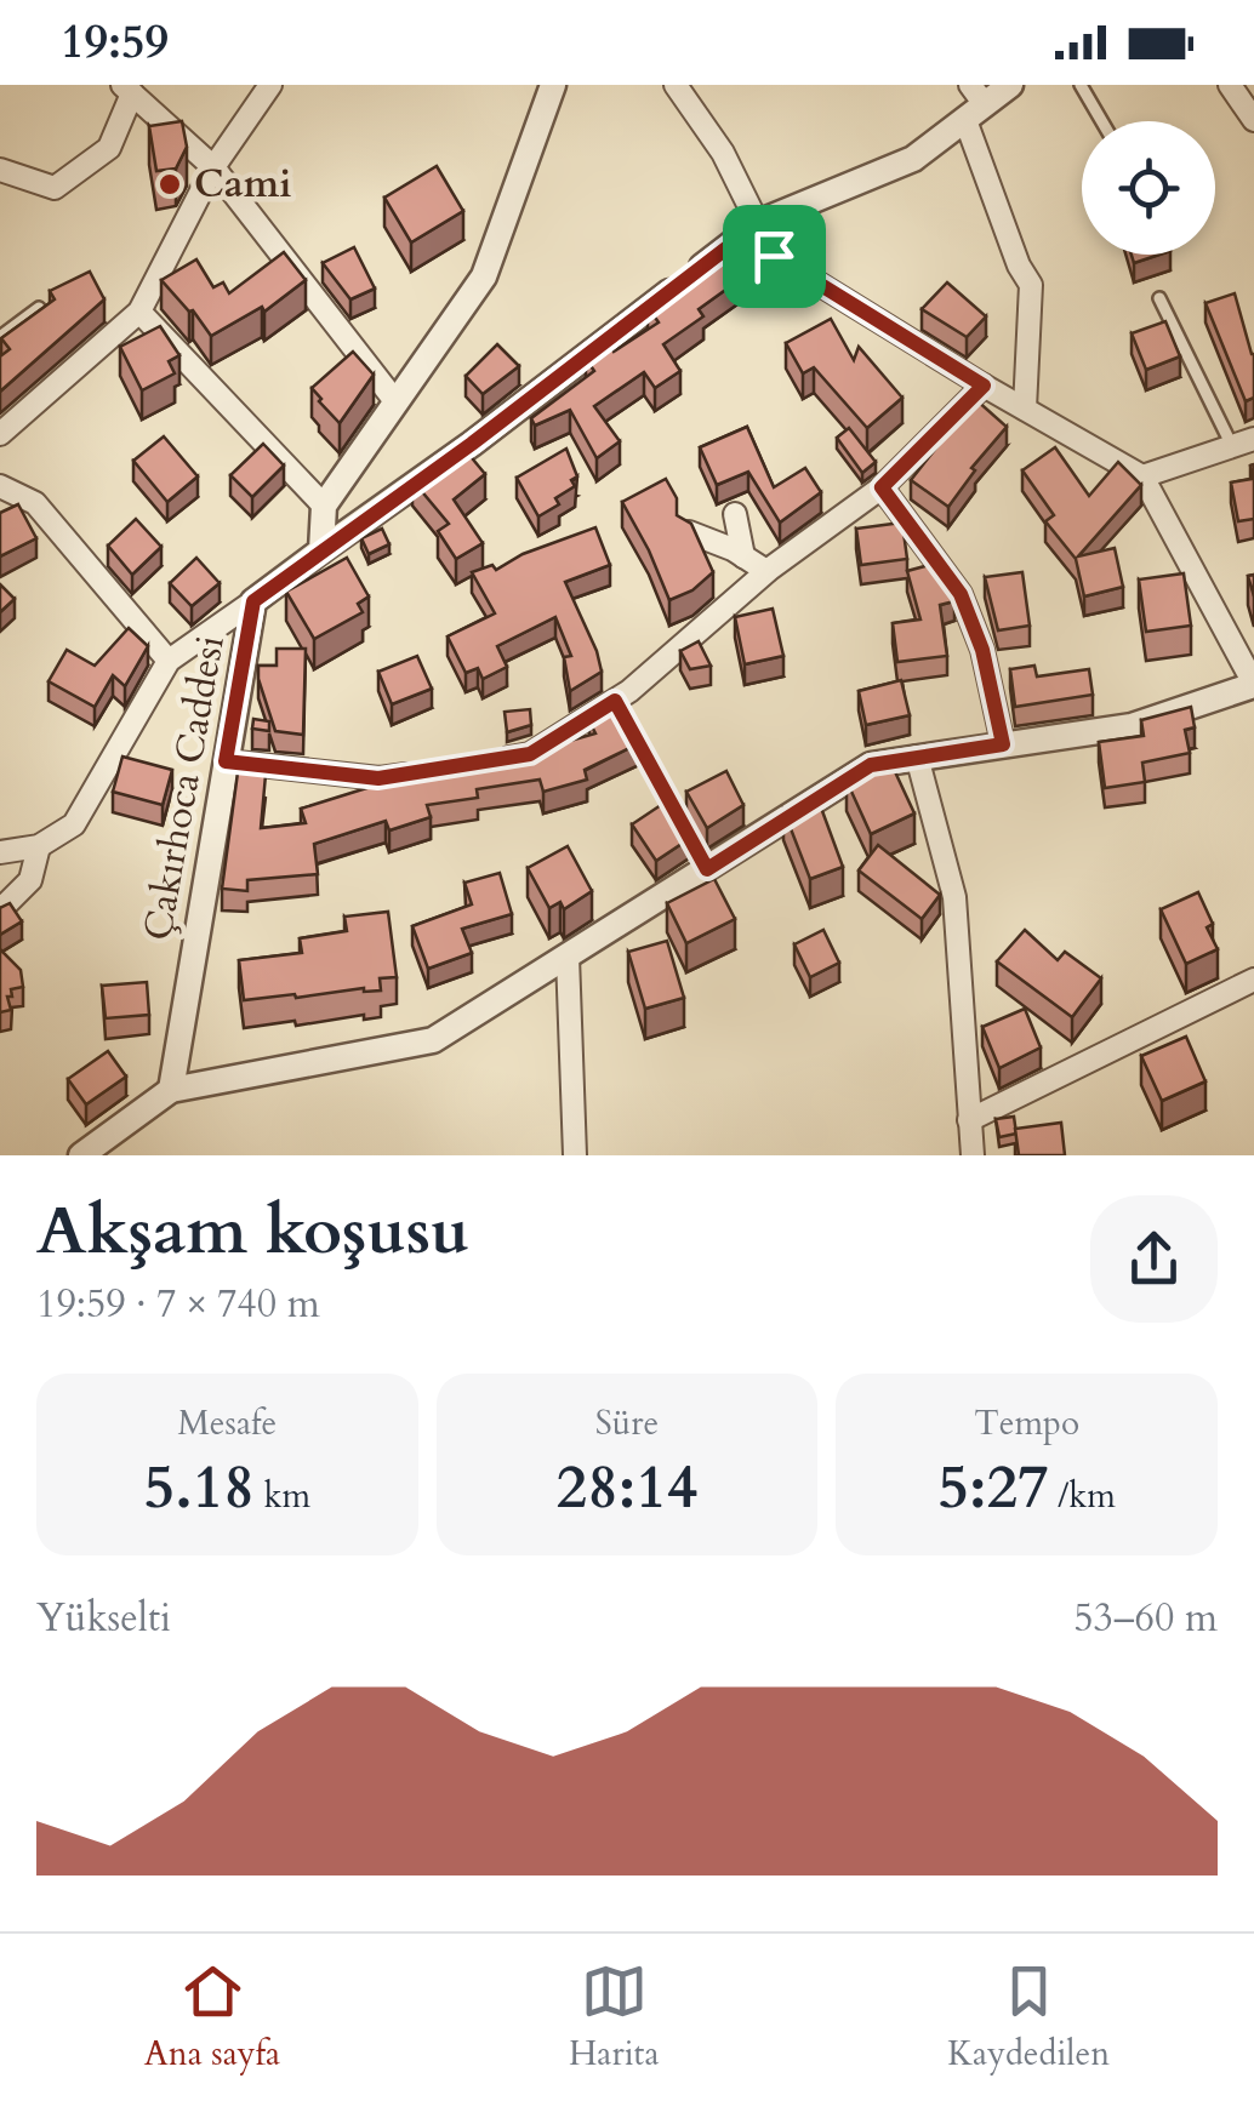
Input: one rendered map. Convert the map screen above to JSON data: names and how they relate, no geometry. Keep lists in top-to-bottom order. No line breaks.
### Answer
{"streets":{"street":["Çakırhoca Caddesi"]},"places":["Cami"],"page":{"status":"19:59","heading":["Akşam koşusu","19:59 · 7 × 740 m"],"stats":[["Mesafe","5.18 km"],["Süre","28:14"],["Tempo","5:27 /km"]],"chart":["Yükselti","53–60 m"],"tabs":["Ana sayfa","Harita","Kaydedilen"]}}
